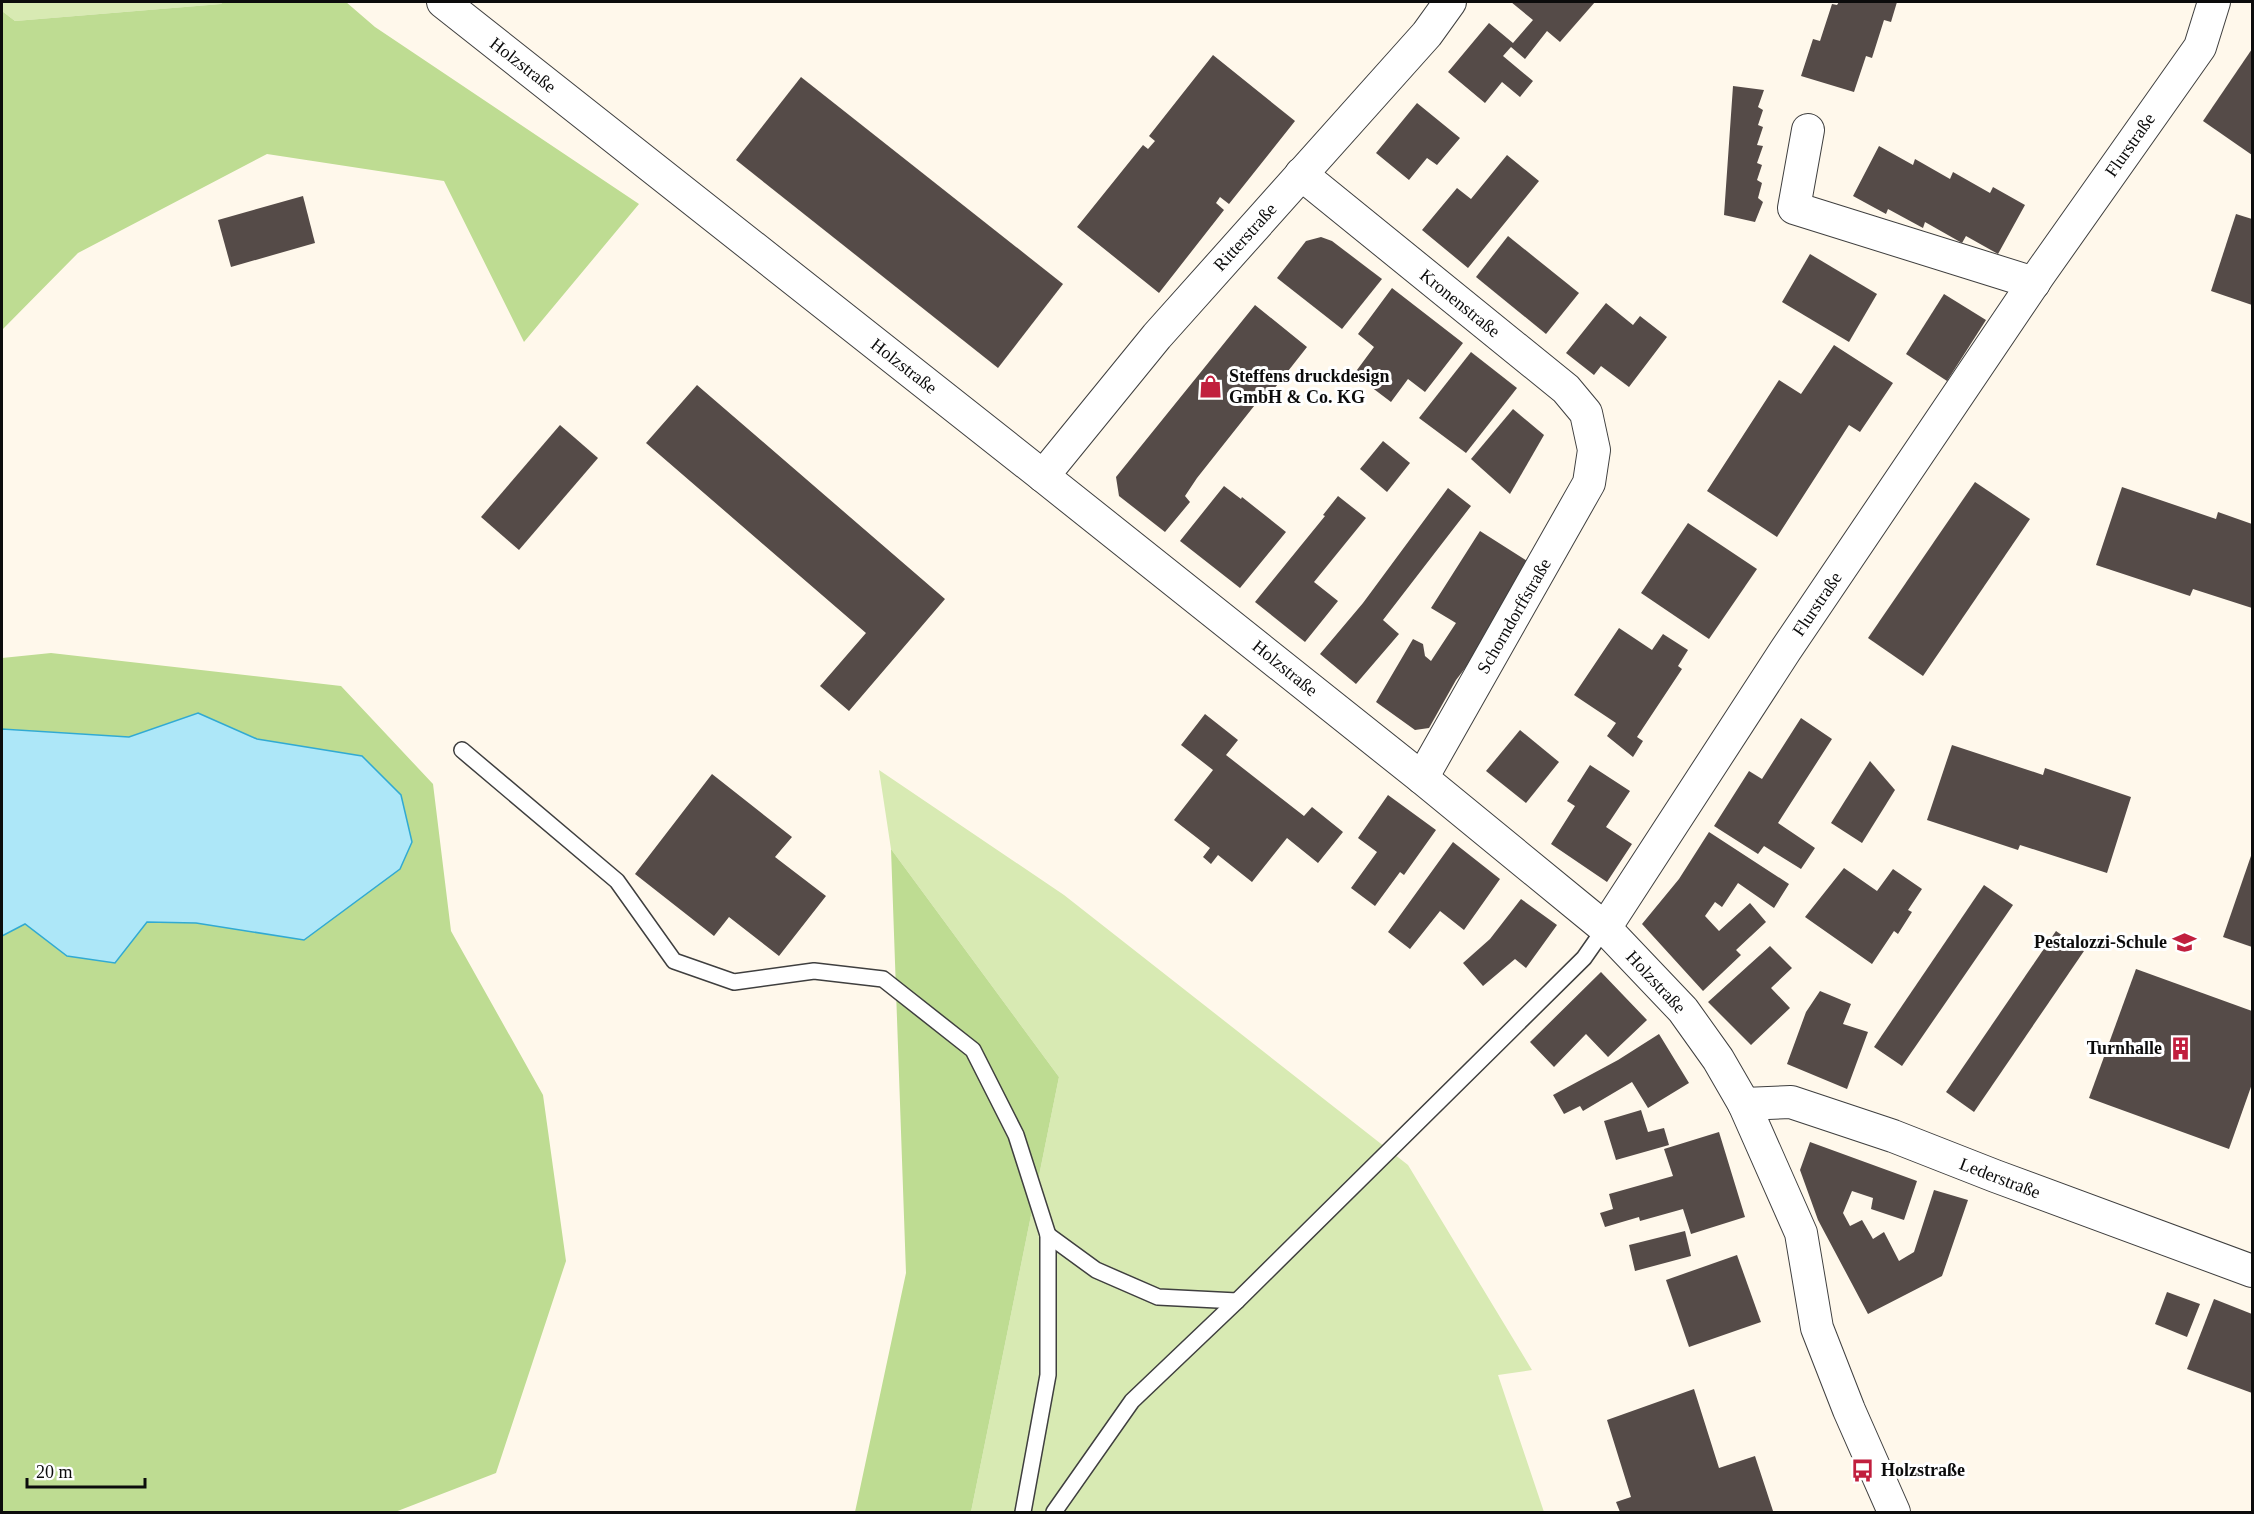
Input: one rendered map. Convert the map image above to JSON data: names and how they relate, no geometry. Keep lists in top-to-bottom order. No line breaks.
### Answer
{"streets":{"street":["Holzstraße","Flurstraße","Ritterstraße","Kronenstraße","Schorndorffstraße","Lederstraße"]},"crossings":[["Holzstraße","Flurstraße"],["Holzstraße","Ritterstraße"],["Holzstraße","Schorndorffstraße"],["Holzstraße","Lederstraße"],["Ritterstraße","Kronenstraße"],["Kronenstraße","Schorndorffstraße"]],"places":{"shop":["Steffens druckdesign GmbH & Co. KG"],"school or university":["Pestalozzi-Schule"],"building":["Turnhalle"],"bus stop":["Holzstraße"]},"scale_bar":"20 m"}
